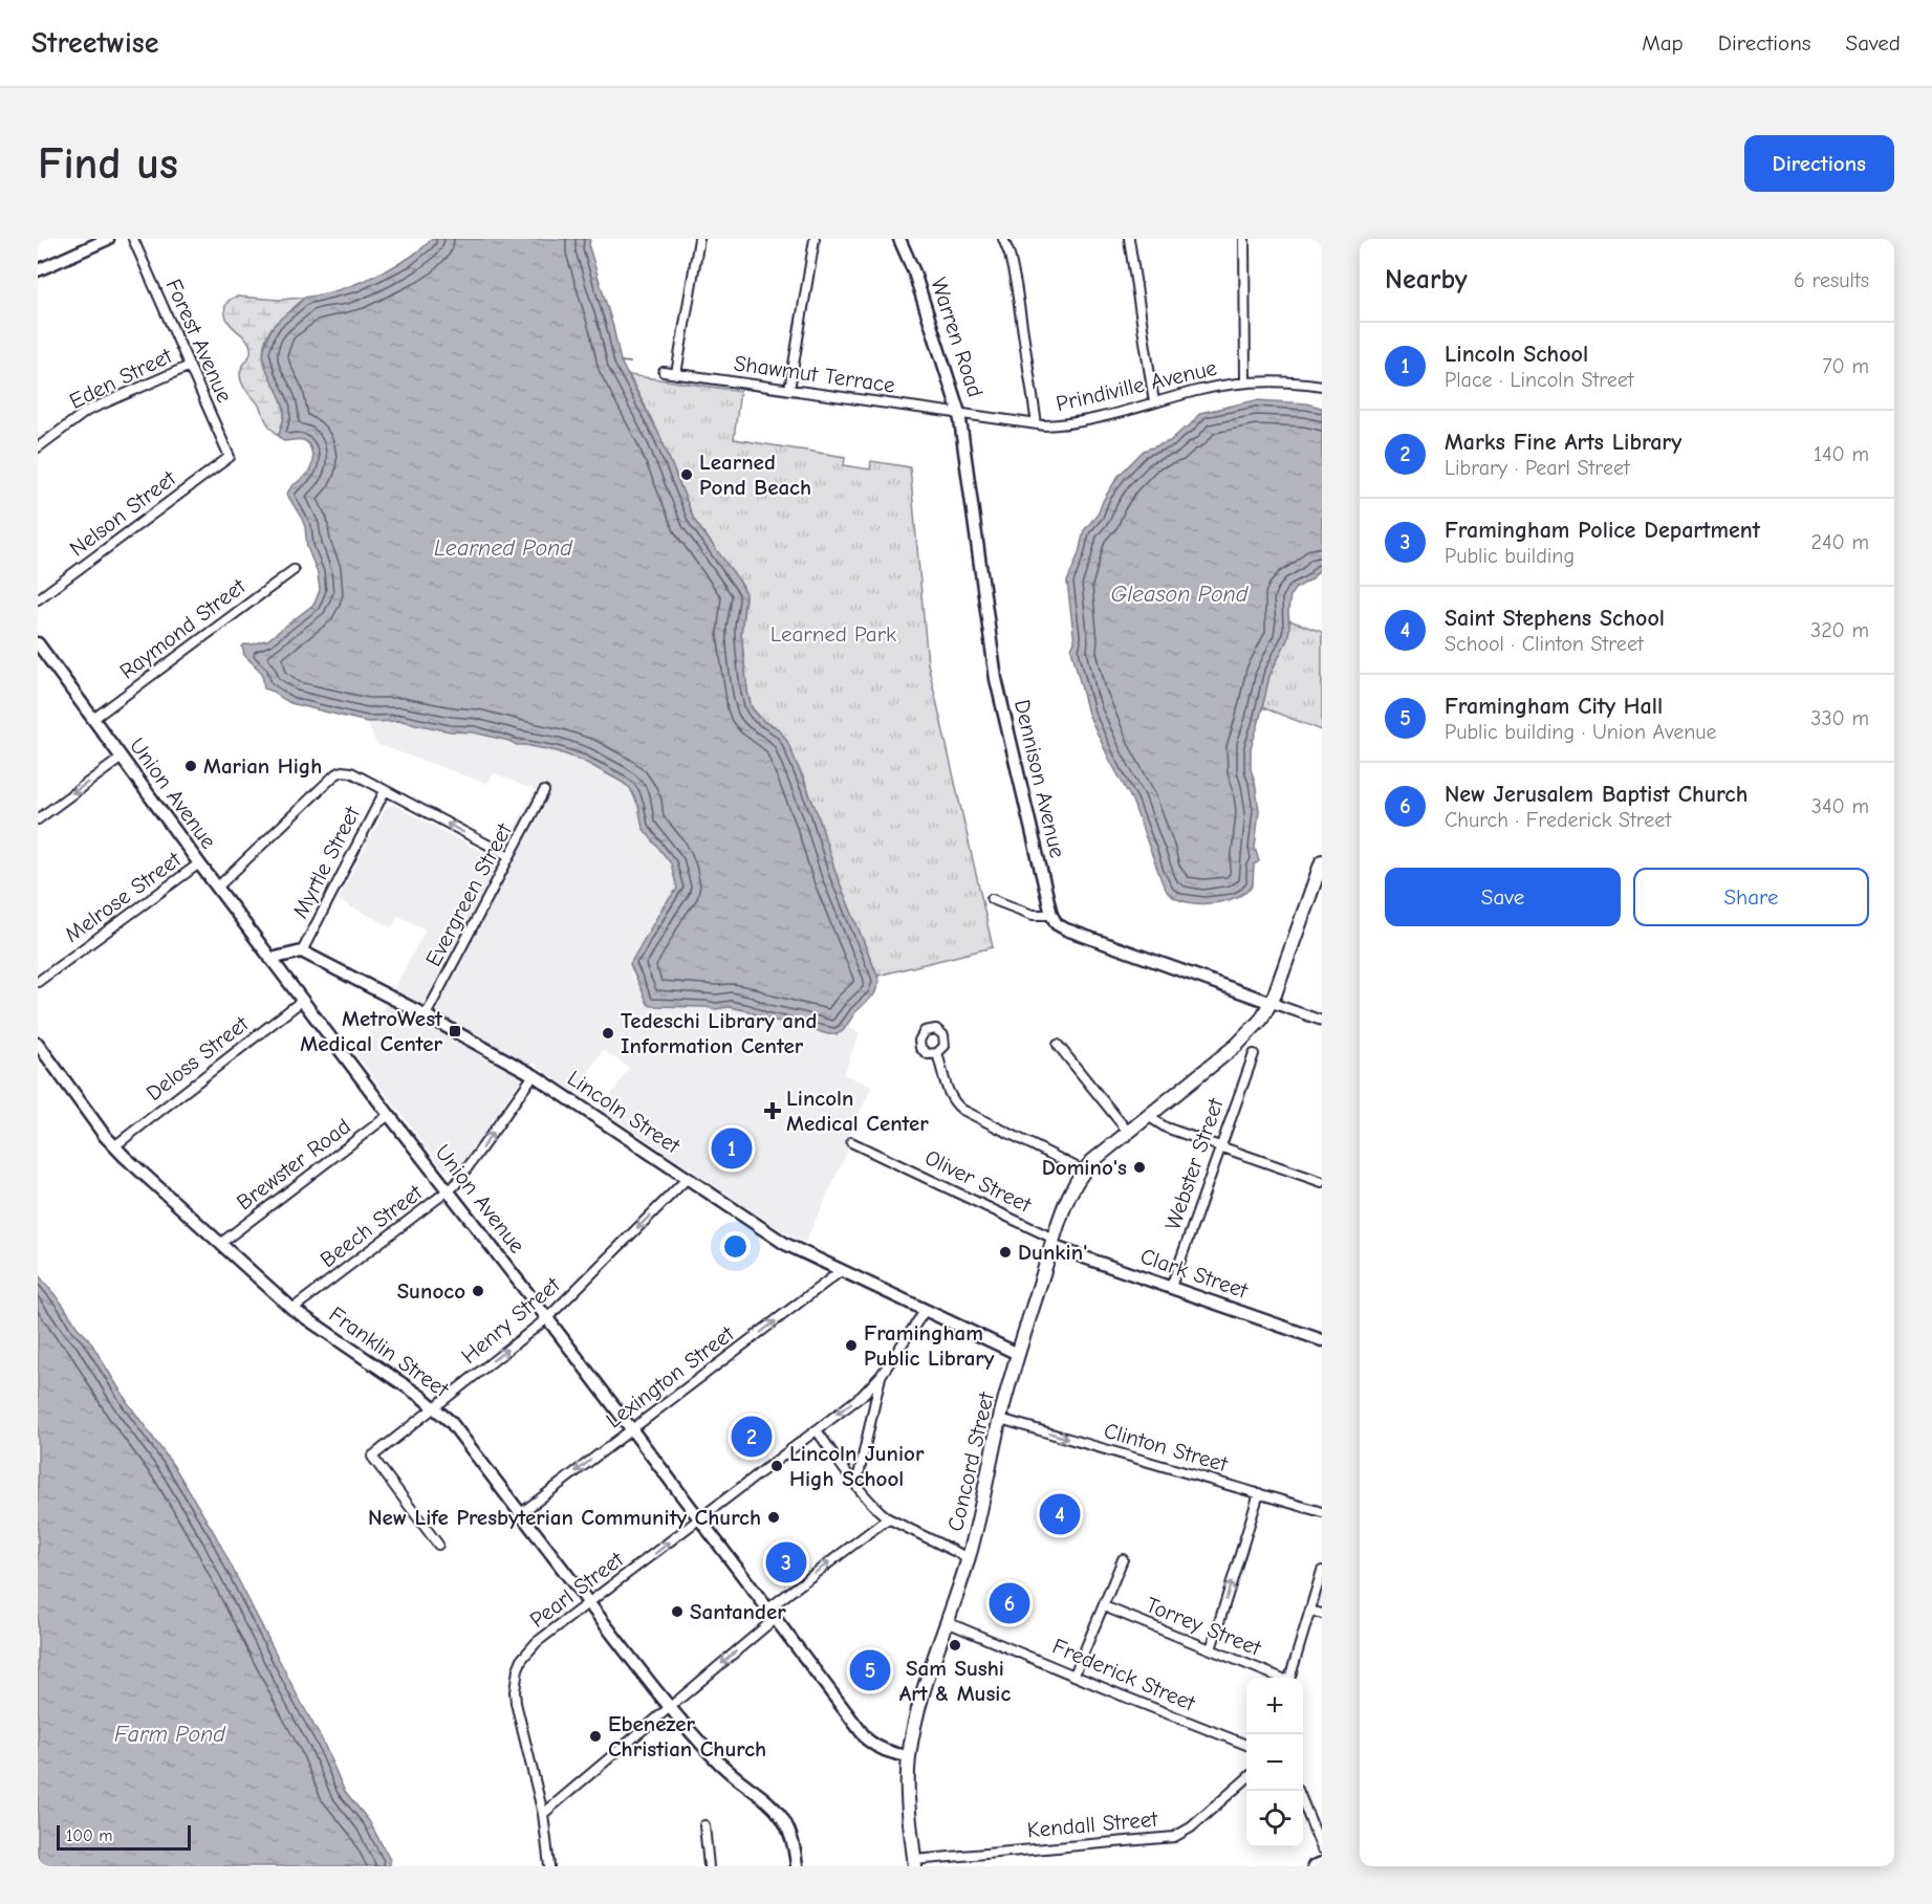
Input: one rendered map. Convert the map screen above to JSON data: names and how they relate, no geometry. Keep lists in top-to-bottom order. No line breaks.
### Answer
{"streets":{"main road":["Concord Street"],"street":["Warren Road","Forest Avenue","Shawmut Terrace","Eden Street","Prindiville Avenue","Nelson Street","Raymond Street","Dennison Avenue","Union Avenue","Myrtle Street","Evergreen Street","Melrose Street","Deloss Street","Lincoln Street","Brewster Road","Webster Street","Oliver Street","Beech Street","Clark Street","Henry Street","Franklin Street","Lexington Street","Clinton Street","Pearl Street","Torrey Street","Frederick Street","Kendall Street"]},"crossings":[["Warren Road","Shawmut Terrace"],["Warren Road","Prindiville Avenue"],["Warren Road","Dennison Avenue"],["Forest Avenue","Eden Street"],["Forest Avenue","Nelson Street"],["Shawmut Terrace","Prindiville Avenue"],["Shawmut Terrace","Dennison Avenue"],["Prindiville Avenue","Dennison Avenue"],["Raymond Street","Union Avenue"],["Union Avenue","Melrose Street"],["Union Avenue","Deloss Street"],["Union Avenue","Brewster Road"],["Union Avenue","Beech Street"],["Union Avenue","Henry Street"],["Union Avenue","Lexington Street"],["Union Avenue","Concord Street"],["Union Avenue","Pearl Street"],["Myrtle Street","Lincoln Street"],["Evergreen Street","Lincoln Street"],["Deloss Street","Franklin Street"],["Lincoln Street","Beech Street"],["Lincoln Street","Henry Street"],["Lincoln Street","Lexington Street"],["Lincoln Street","Concord Street"],["Lincoln Street","Pearl Street"],["Brewster Road","Franklin Street"],["Webster Street","Clark Street"],["Oliver Street","Clark Street"],["Oliver Street","Concord Street"],["Beech Street","Franklin Street"],["Clark Street","Concord Street"],["Henry Street","Franklin Street"],["Franklin Street","Lexington Street"],["Franklin Street","Pearl Street"],["Clinton Street","Concord Street"],["Concord Street","Frederick Street"],["Concord Street","Kendall Street"]],"one_way":["Beech Street","Clinton Street"],"water":["Learned Pond","Gleason Pond","Farm Pond"],"parks":["Learned Park"],"places":{"other":["Learned Pond Beach","Marian High","Tedeschi Library and Information Center","Domino's","Dunkin'","Sunoco","Framingham Public Library","Lincoln Junior High School","New Life Presbyterian Community Church","Santander","Sam Sushi Art & Music","Ebenezer Christian Church"],"transit":["MetroWest Medical Center"],"health":["Lincoln Medical Center"]},"scale_bar":"100 m","page":{"header":"Streetwise","nav":["Map","Directions","Saved"],"buttons":["Directions",["Save","Share"]],"title":"Find us","heading":["Nearby","6 results"],"list":[{"mark":"1","name":"Lincoln School","note":"Place · Lincoln Street","value":"70 m"},{"mark":"2","name":"Marks Fine Arts Library","note":"Library · Pearl Street","value":"140 m"},{"mark":"3","name":"Framingham Police Department","note":"Public building","value":"240 m"},{"mark":"4","name":"Saint Stephens School","note":"School · Clinton Street","value":"320 m"},{"mark":"5","name":"Framingham City Hall","note":"Public building · Union Avenue","value":"330 m"},{"mark":"6","name":"New Jerusalem Baptist Church","note":"Church · Frederick Street","value":"340 m"}],"pins":["1","2","4","3","6","5"],"map_buttons":["+","−"],"scale":"100 m"}}
